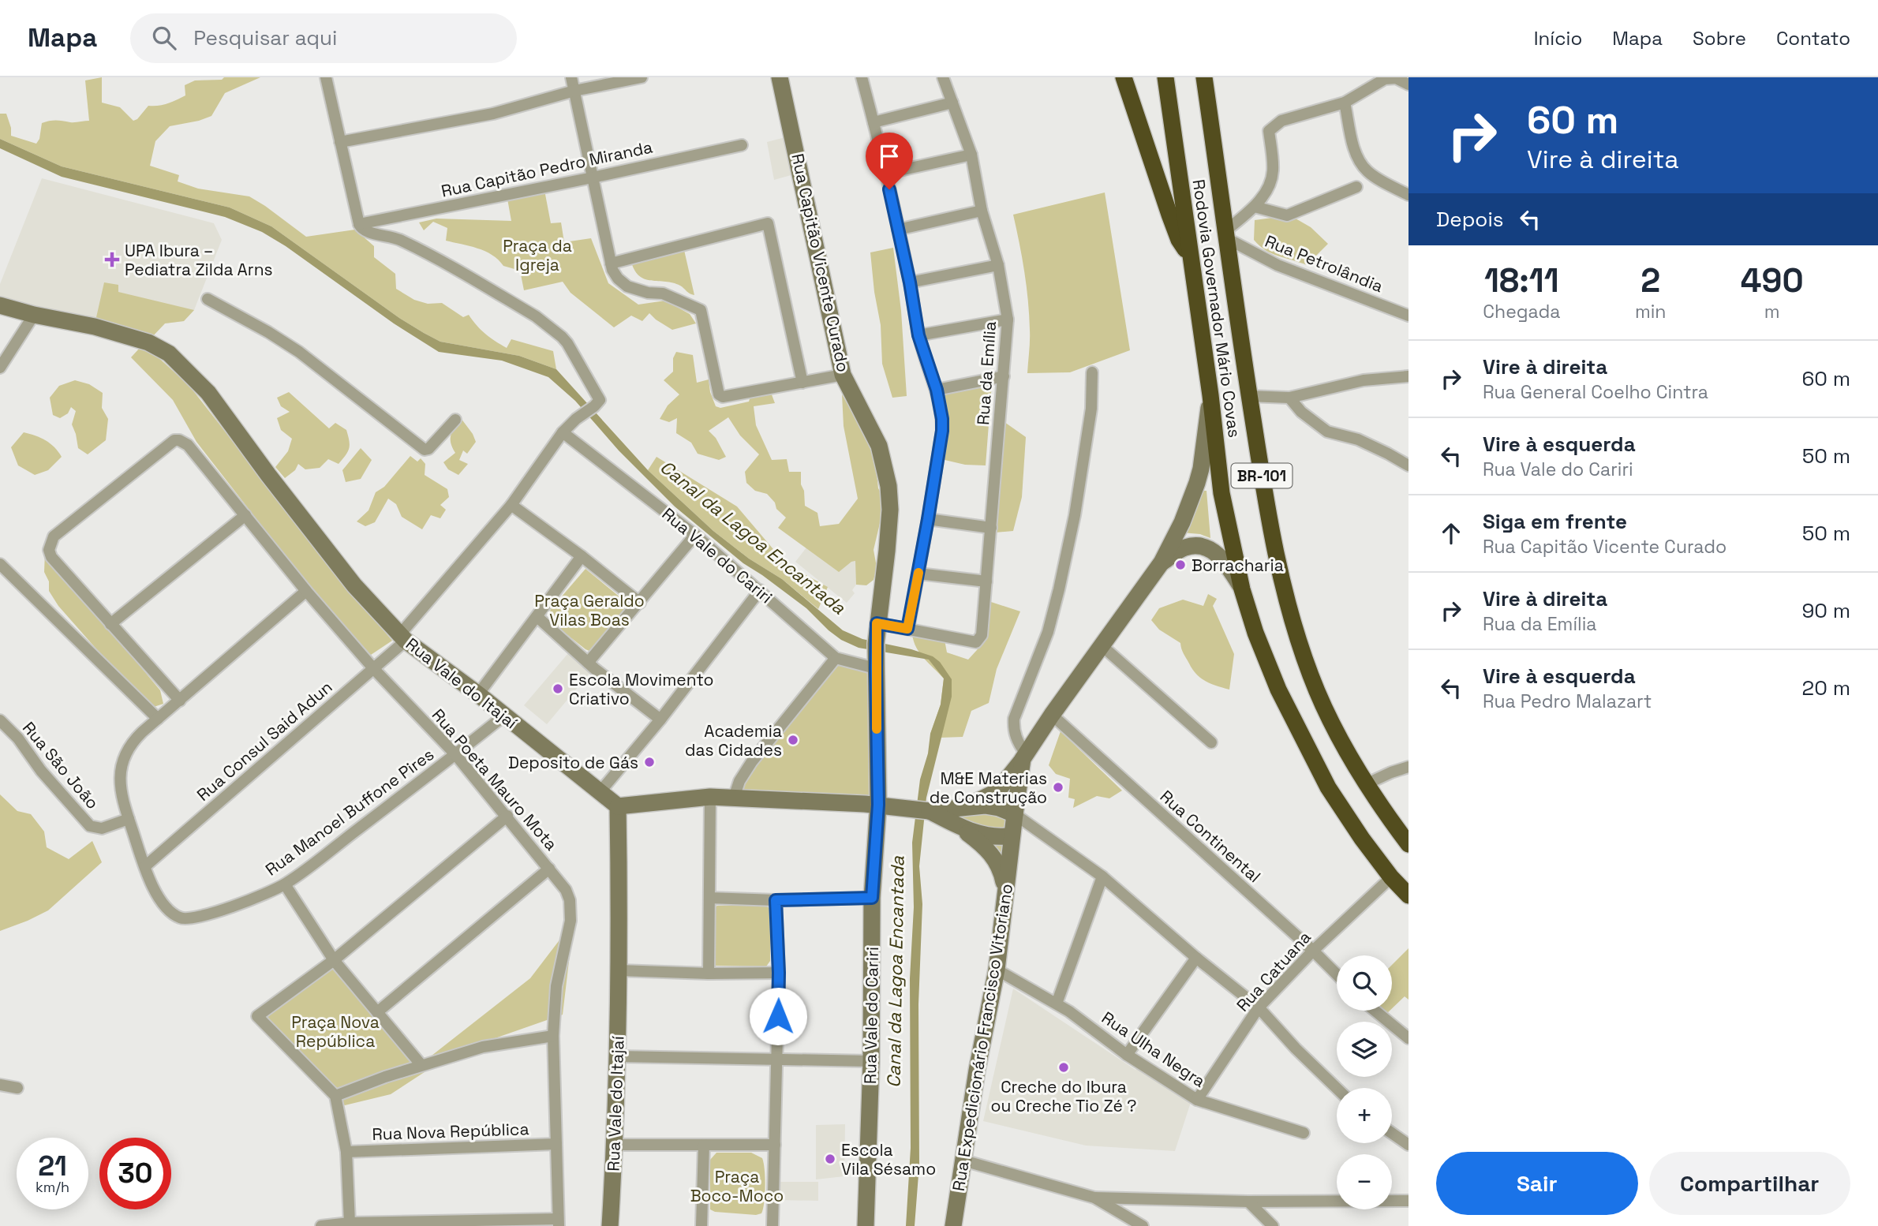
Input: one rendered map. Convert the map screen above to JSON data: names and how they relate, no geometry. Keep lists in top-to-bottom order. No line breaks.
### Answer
{"streets":{"highway":["Rodovia Governador Mário Covas","BR-101"],"main road":["Rua Capitão Vicente Curado","Rua Vale do Cariri","Rua Vale do Itajaí","Rua Expedicionário Francisco Vitoriano"],"street":["Rua Capitão Pedro Miranda","Rua Petrolândia","Rua da Emília","Rua Consul Said Adun","Rua São João","Rua Poeta Mauro Mota","Rua Manoel Buffone Pires","Rua Continental","Rua Catuana","Rua Ulha Negra","Rua Nova República"]},"crossings":[["Rua Capitão Pedro Miranda","Rua Consul Said Adun"],["Rua Capitão Vicente Curado","Rua da Emília"],["Rua Capitão Vicente Curado","Rua Vale do Cariri"],["Rua Petrolândia","Rodovia Governador Mário Covas"],["Rodovia Governador Mário Covas","Rua Catuana"],["Rodovia Governador Mário Covas","Rua Expedicionário Francisco Vitoriano"],["Rua Vale do Cariri","Rua Consul Said Adun"],["Rua Vale do Itajaí","Rua Consul Said Adun"],["Rua Vale do Itajaí","Rua Manoel Buffone Pires"],["Rua Consul Said Adun","Rua Poeta Mauro Mota"],["Rua Consul Said Adun","Rua Manoel Buffone Pires"],["Rua Poeta Mauro Mota","Rua Manoel Buffone Pires"],["Rua Poeta Mauro Mota","Rua Nova República"],["Rua Continental","Rua Catuana"],["Rua Continental","Rua Expedicionário Francisco Vitoriano"],["Rua Catuana","Rua Ulha Negra"],["Rua Expedicionário Francisco Vitoriano","Rua Ulha Negra"]],"water":["Canal da Lagoa Encantada"],"parks":["Praça da Igreja","Praça Geraldo Vilas Boas","Praça Nova República","Praça Boco-Moco"],"places":{"health":["UPA Ibura – Pediatra Zilda Arns"],"other":["Borracharia","Escola Movimento Criativo","Academia das Cidades","Deposito de Gás","M&E Materias de Construção","Creche do Ibura ou Creche Tio Zé ?","Escola Vila Sésamo"]},"page":{"header":"Mapa","search":"Pesquisar aqui","nav":["Início","Mapa","Sobre","Contato"],"turn":["60 m","Vire à direita"],"then":"Depois","eta":["18:11","Chegada","2","min","490","m"],"list":[{"name":"Vire à direita","note":"Rua General Coelho Cintra","value":"60 m"},{"name":"Vire à esquerda","note":"Rua Vale do Cariri","value":"50 m"},{"name":"Siga em frente","note":"Rua Capitão Vicente Curado","value":"50 m"},{"name":"Vire à direita","note":"Rua da Emília","value":"90 m"},{"name":"Vire à esquerda","note":"Rua Pedro Malazart","value":"20 m"}],"map_buttons":["+","−"],"speed":"21 km/h","limit":"30","buttons":["Sair","Compartilhar"]}}
